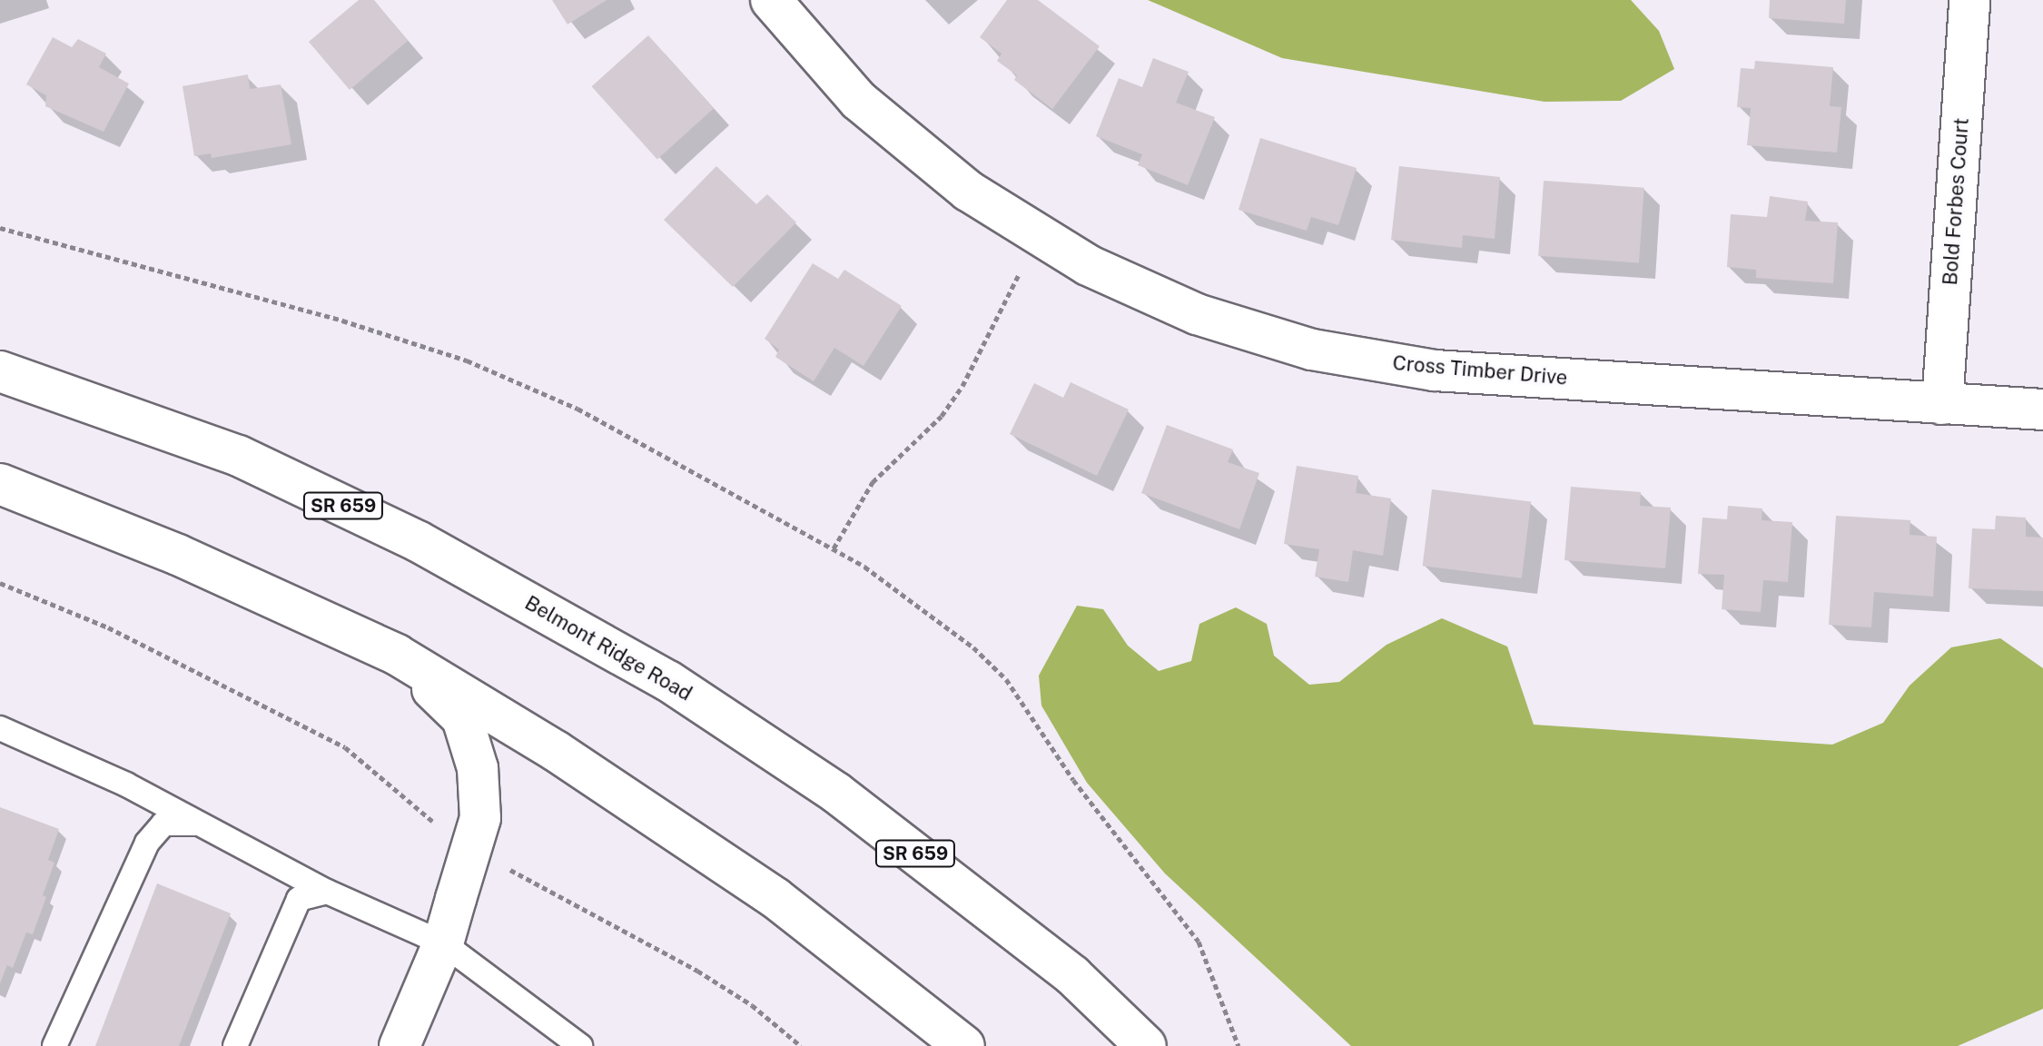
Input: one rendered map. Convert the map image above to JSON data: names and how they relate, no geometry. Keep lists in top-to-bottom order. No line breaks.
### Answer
{"streets":{"main road":["Bold Forbes Court","Cross Timber Drive","SR 659","Belmont Ridge Road"]},"crossings":[["Bold Forbes Court","Cross Timber Drive"]]}
